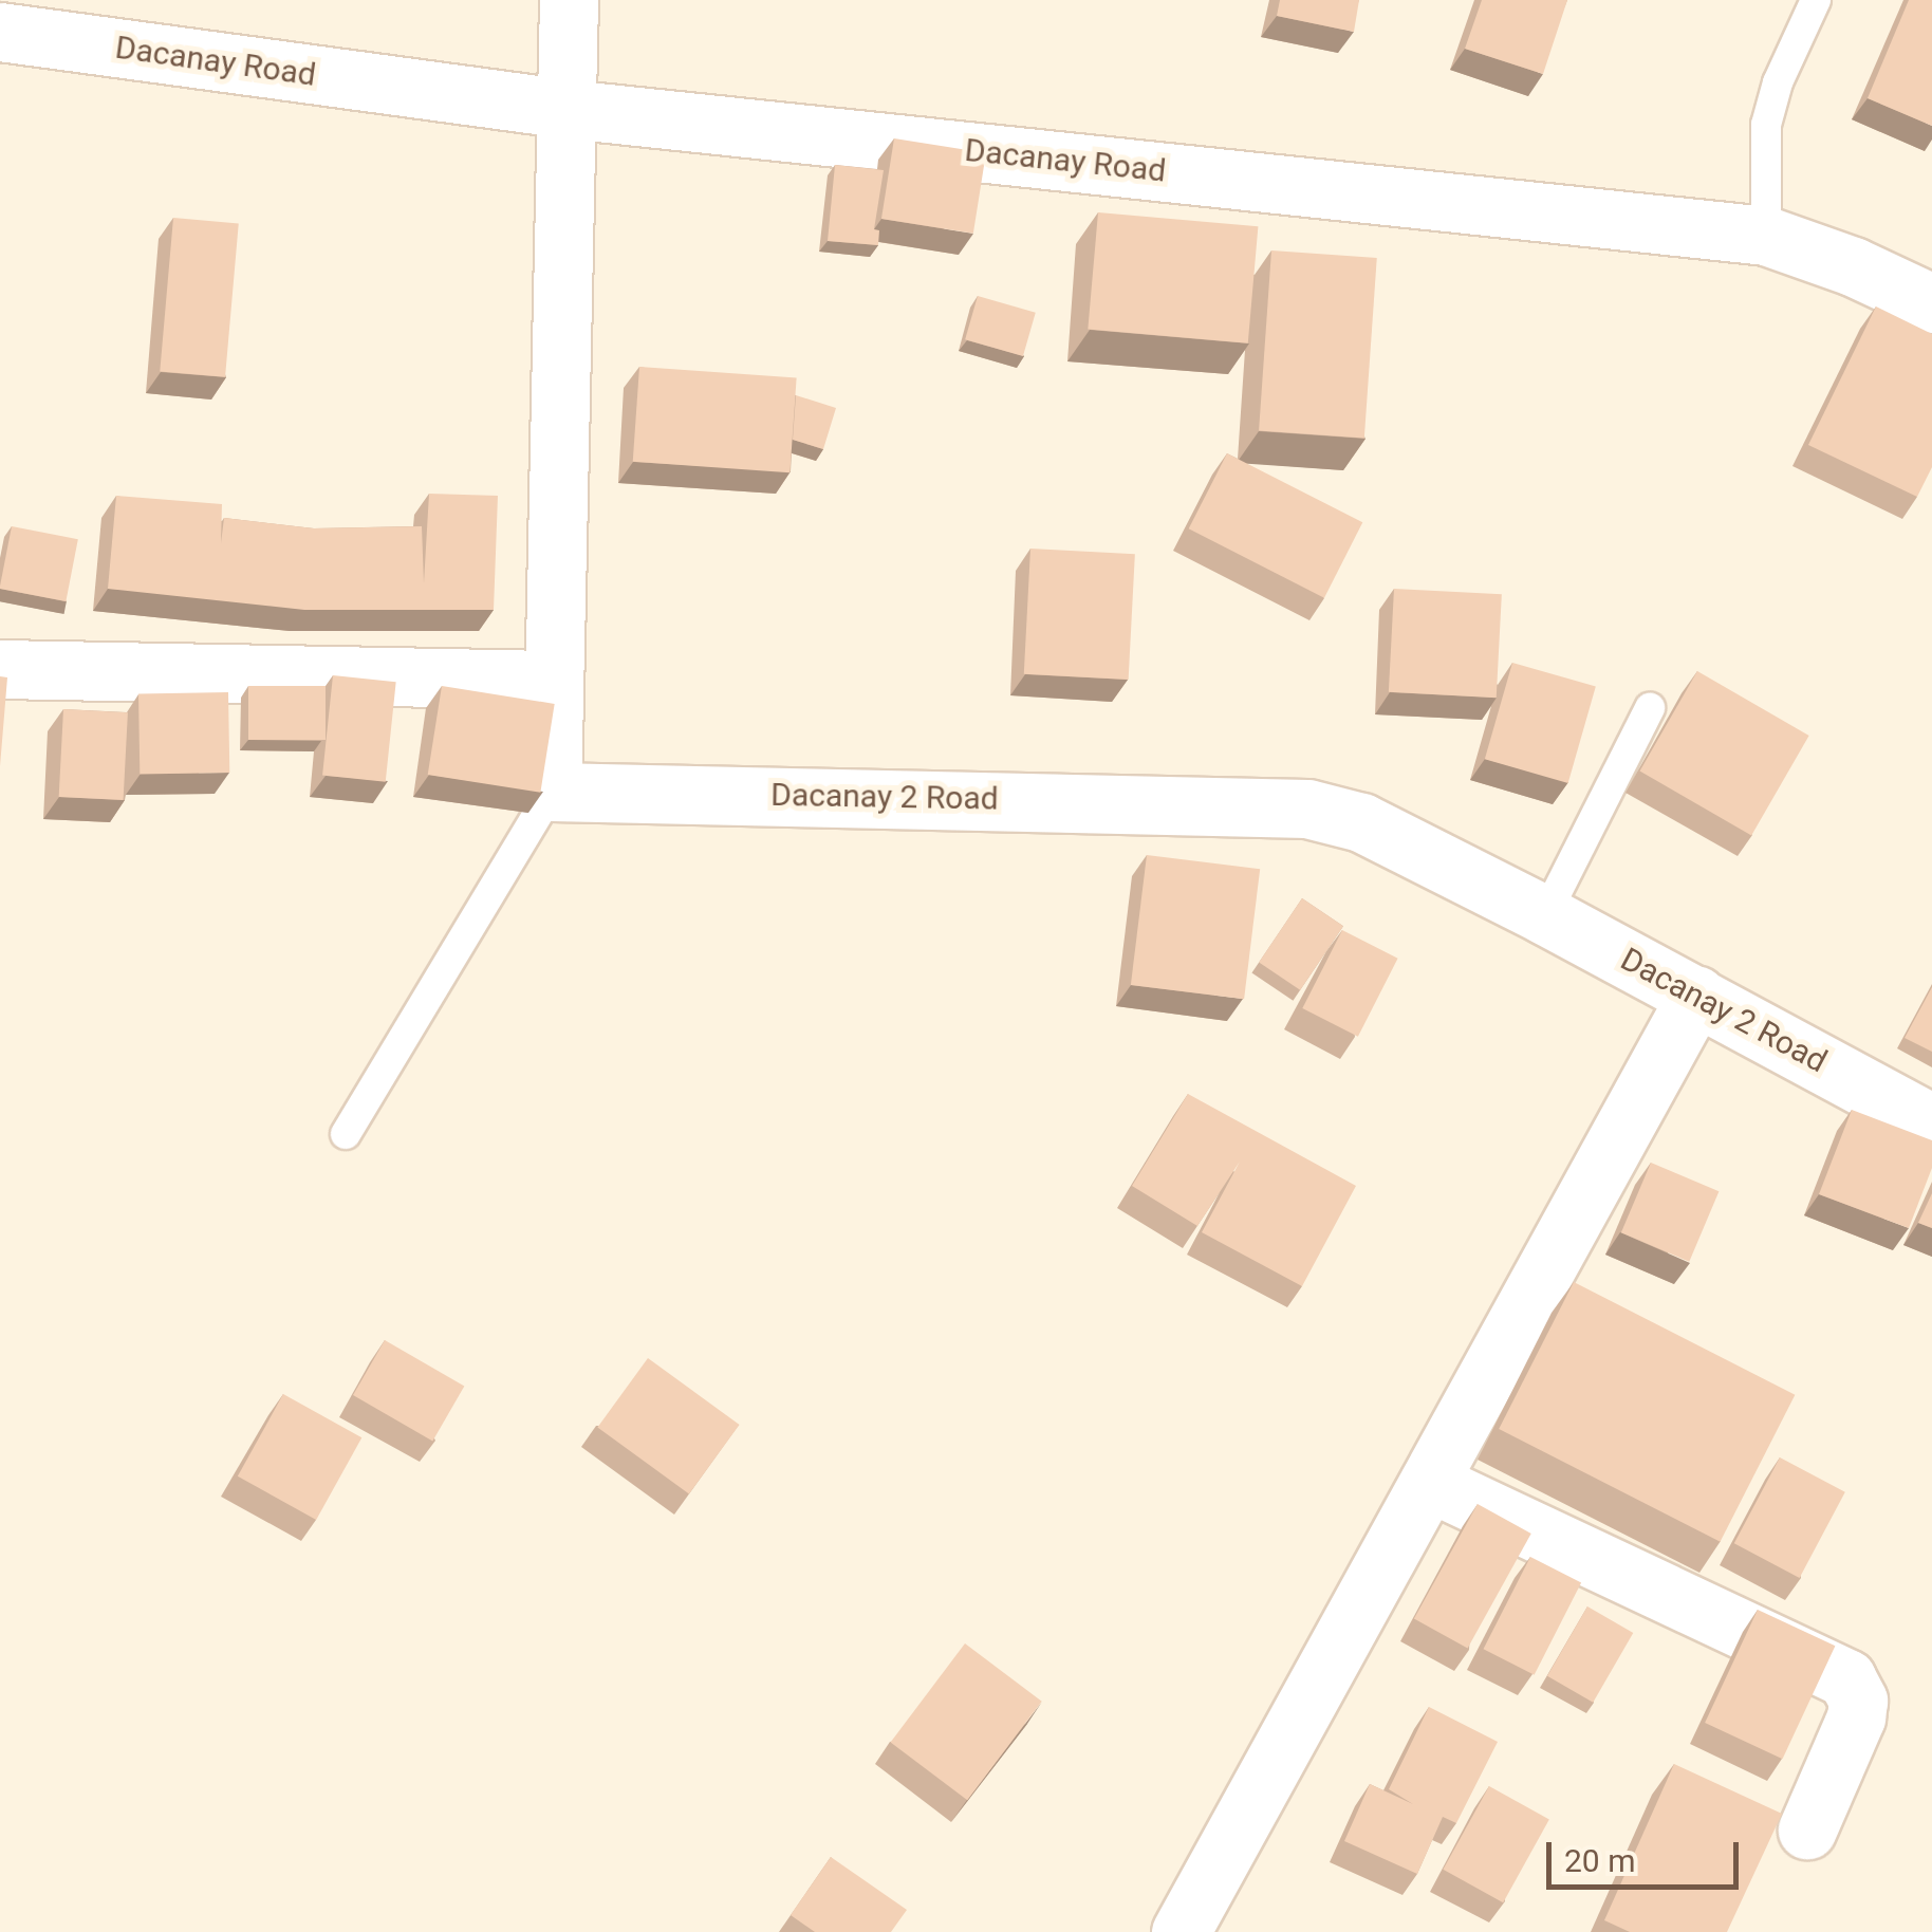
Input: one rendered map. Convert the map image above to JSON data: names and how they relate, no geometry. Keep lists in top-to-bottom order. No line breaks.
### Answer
{"streets":{"street":["Dacanay Road","Dacanay 2 Road"]},"scale_bar":"20 m"}
